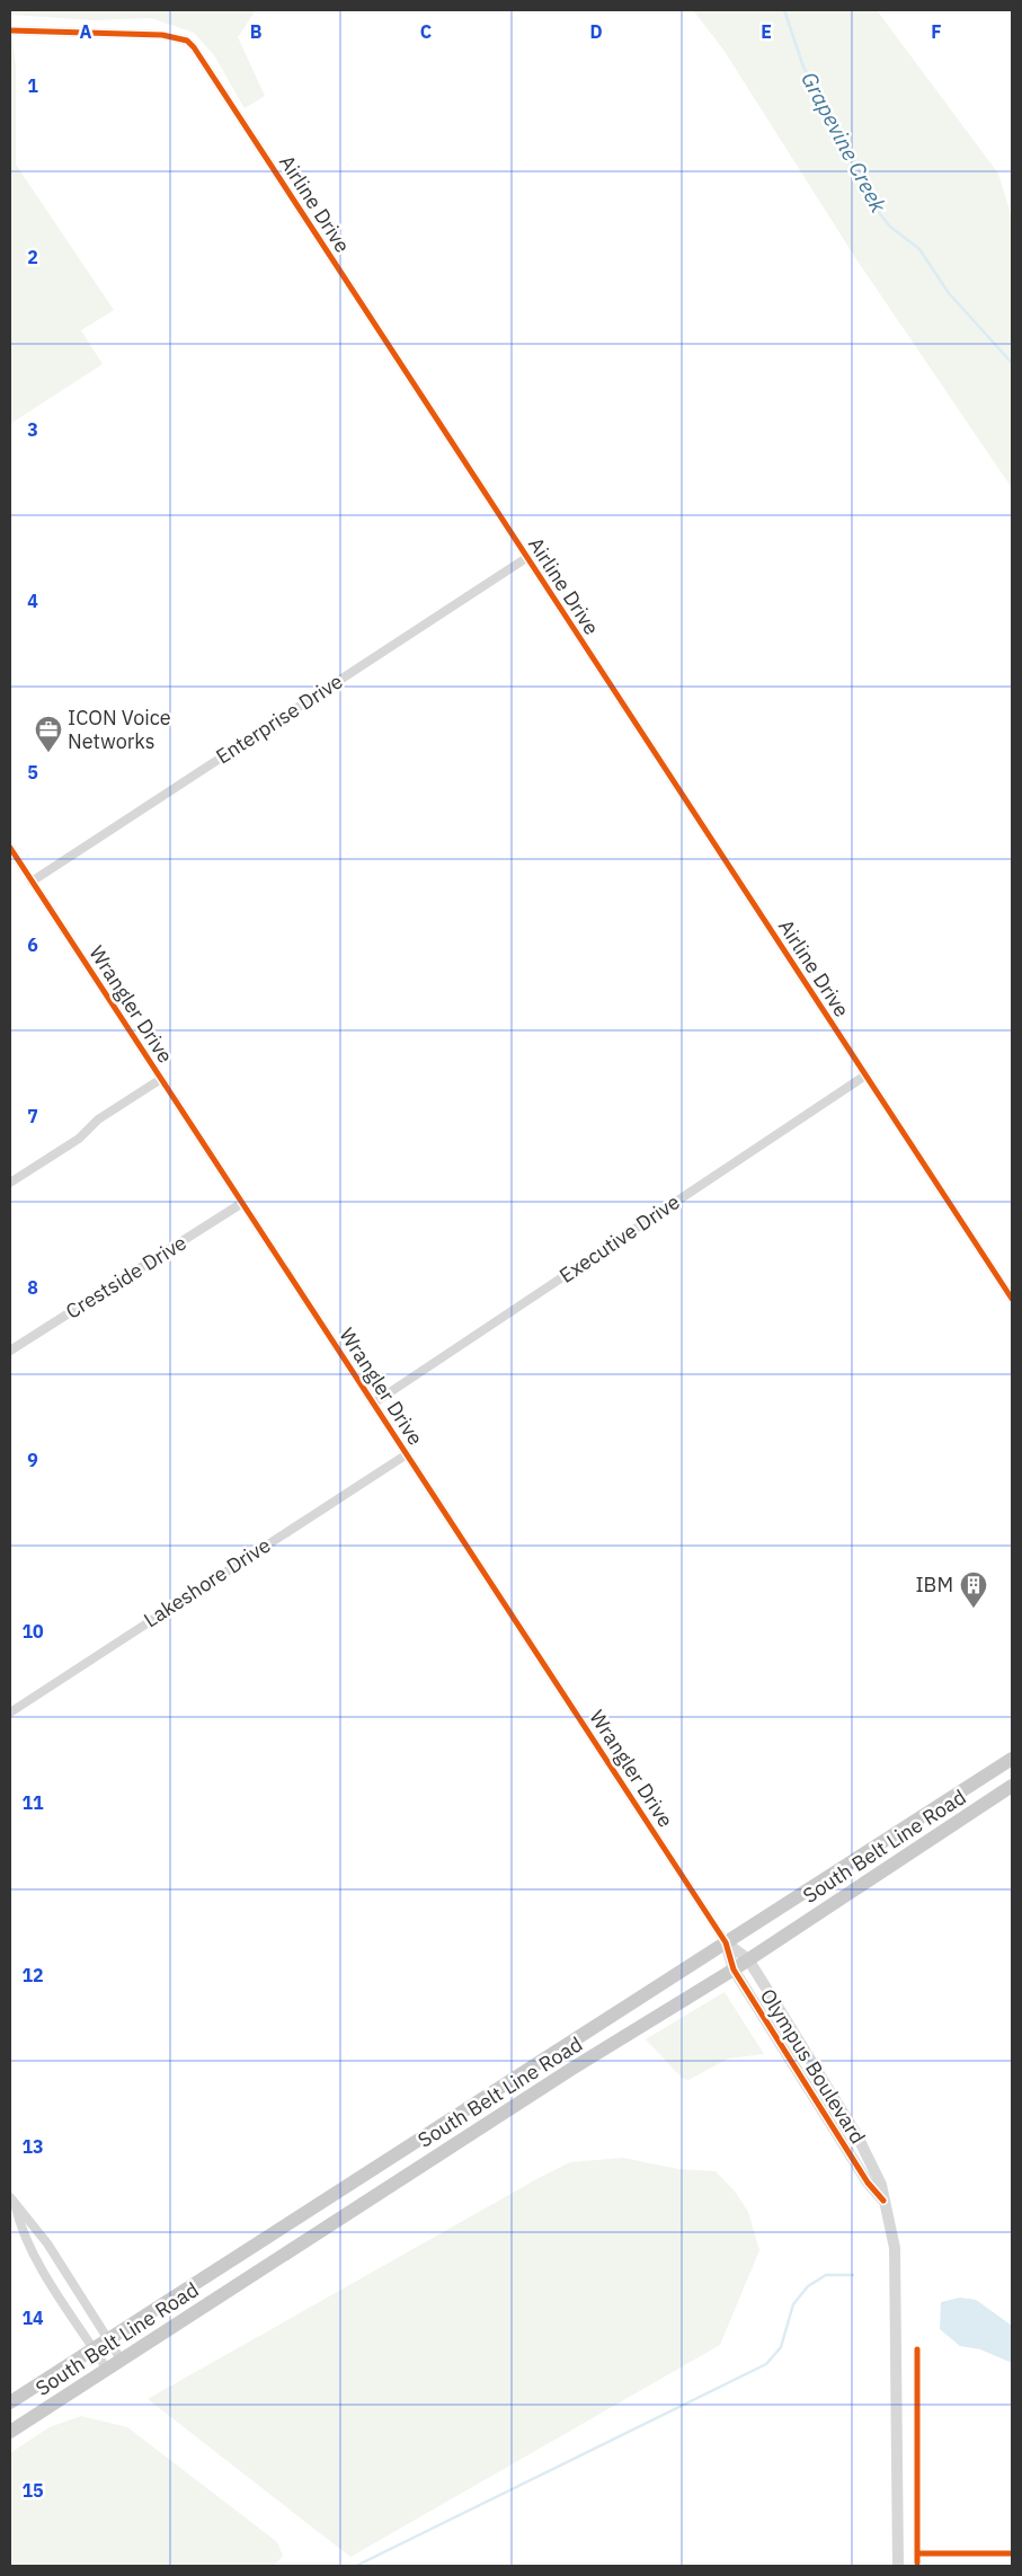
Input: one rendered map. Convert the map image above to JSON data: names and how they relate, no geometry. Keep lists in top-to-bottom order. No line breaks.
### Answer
{"streets":{"main road":["South Belt Line Road"],"street":["Airline Drive","Enterprise Drive","Wrangler Drive","Executive Drive","Crestside Drive","Lakeshore Drive","Olympus Boulevard"]},"crossings":[["Airline Drive","Enterprise Drive"],["Airline Drive","Executive Drive"],["Enterprise Drive","Wrangler Drive"],["Wrangler Drive","Executive Drive"],["Wrangler Drive","Crestside Drive"],["Wrangler Drive","Lakeshore Drive"],["Wrangler Drive","South Belt Line Road"],["Wrangler Drive","Olympus Boulevard"],["South Belt Line Road","Olympus Boulevard"]],"water":["Grapevine Creek"],"places":{"office":["ICON Voice Networks"],"building":["IBM"]},"grid":{"columns":["A","B","C","D","E","F"],"rows":["1","2","3","4","5","6","7","8","9","10","11","12","13","14","15"]}}
